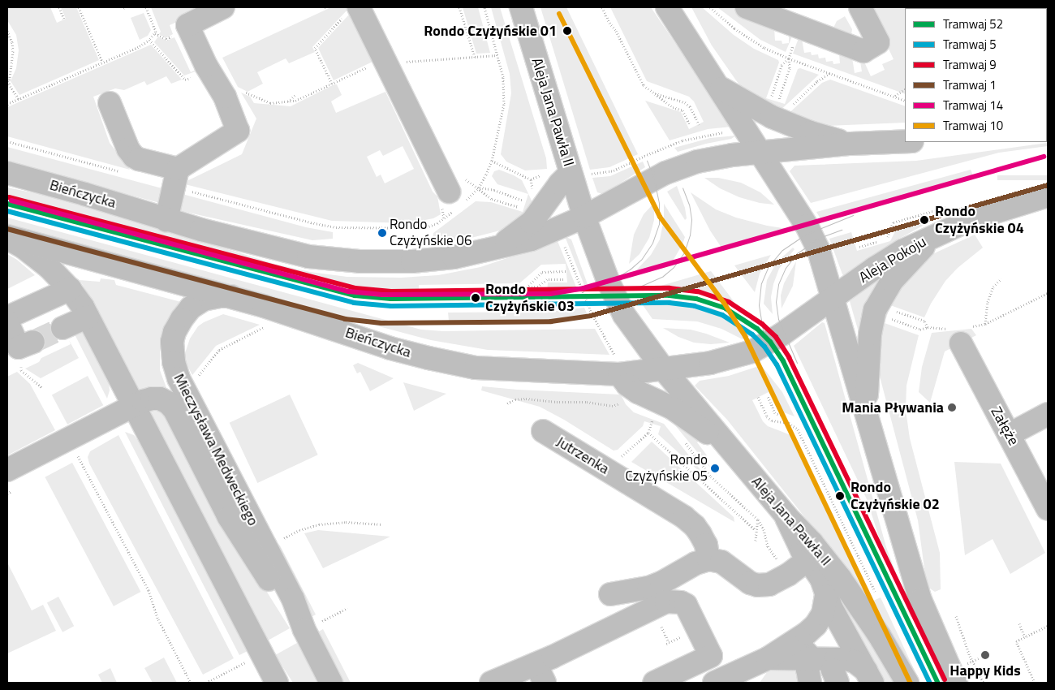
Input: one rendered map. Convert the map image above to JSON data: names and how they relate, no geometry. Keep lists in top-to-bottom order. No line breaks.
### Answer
{"streets":{"main road":["Aleja Jana Pawła II","Bieńczycka","Aleja Pokoju","Załęże","Mieczysława Medweckiego","Jutrzenka"]},"crossings":[["Aleja Jana Pawła II","Bieńczycka"],["Aleja Jana Pawła II","Aleja Pokoju"],["Bieńczycka","Aleja Pokoju"],["Bieńczycka","Mieczysława Medweckiego"]],"places":["Rondo Czyżyńskie 01","Rondo Czyżyńskie 04","Rondo Czyżyńskie 06","Rondo Czyżyńskie 03","Mania Pływania","Rondo Czyżyńskie 05","Rondo Czyżyńskie 02","Happy Kids"],"lines":["tram line 10","tram line 14","tram line 1","tram line 9","tram line 52","tram line 5"],"legend":["Tramwaj 52","Tramwaj 5","Tramwaj 9","Tramwaj 1","Tramwaj 14","Tramwaj 10"]}
